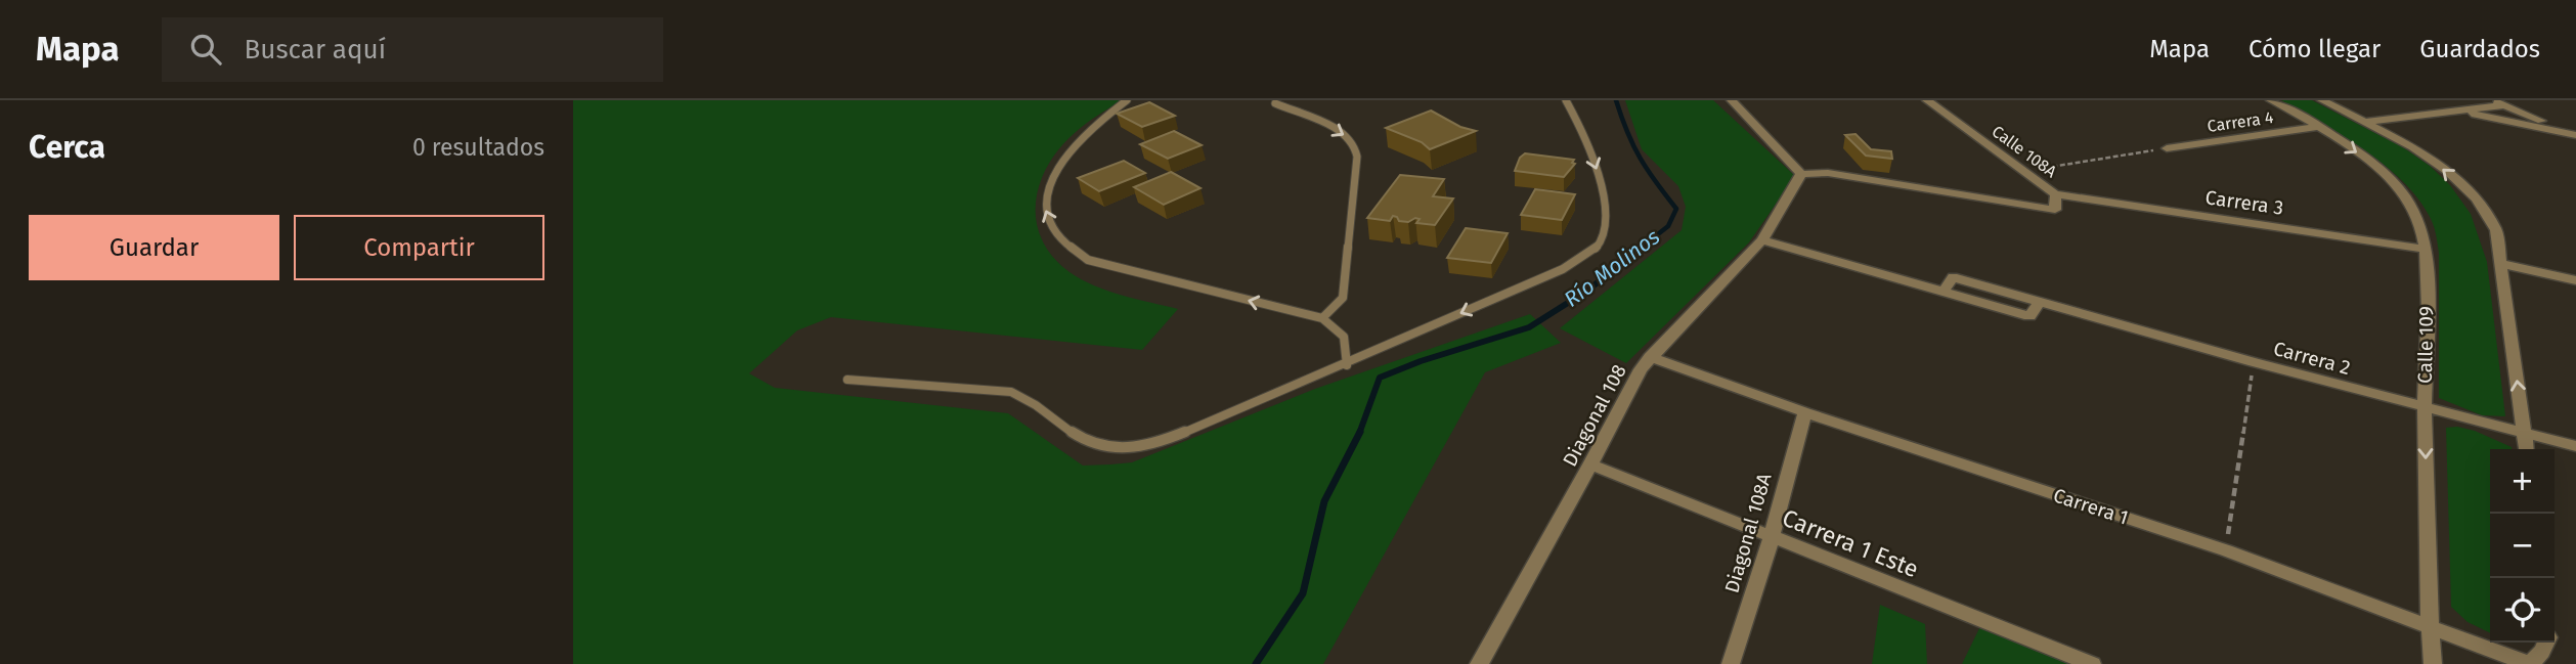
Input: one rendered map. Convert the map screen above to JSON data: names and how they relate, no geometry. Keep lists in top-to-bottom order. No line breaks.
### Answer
{"streets":{"street":["Carrera 4","Calle 108A","Carrera 3","Calle 109","Carrera 2","Diagonal 108","Carrera 1","Diagonal 108A","Carrera 1 Este"]},"crossings":[["Carrera 4","Calle 109"],["Calle 108A","Carrera 3"],["Calle 108A","Diagonal 108"],["Carrera 3","Calle 109"],["Calle 109","Carrera 2"],["Calle 109","Carrera 1"],["Carrera 2","Diagonal 108"],["Diagonal 108","Carrera 1"],["Diagonal 108","Carrera 1 Este"],["Carrera 1","Diagonal 108A"],["Diagonal 108A","Carrera 1 Este"]],"one_way":["Calle 109"],"water":["Río Molinos"],"page":{"header":"Mapa","search":"Buscar aquí","nav":["Mapa","Cómo llegar","Guardados"],"heading":["Cerca","0 resultados"],"buttons":["Guardar","Compartir"],"map_buttons":["+","−"]}}
